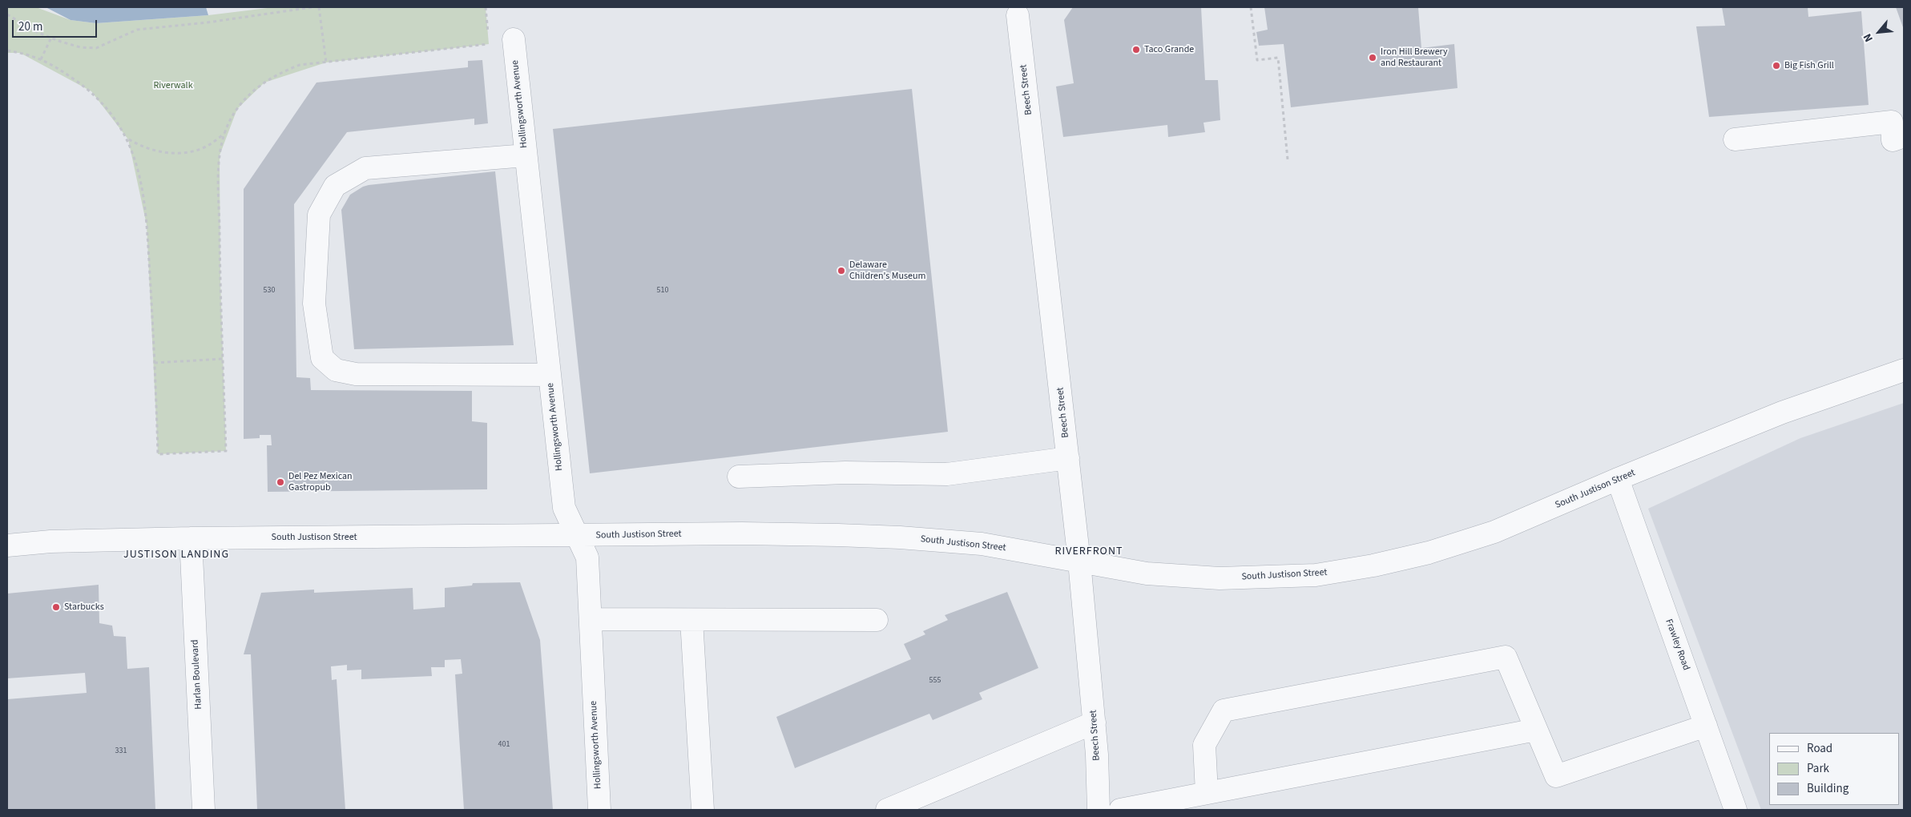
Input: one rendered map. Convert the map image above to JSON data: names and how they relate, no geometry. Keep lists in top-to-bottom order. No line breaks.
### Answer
{"streets":{"street":["Beech Street","Hollingsworth Avenue","South Justison Street","Frawley Road","Harlan Boulevard"]},"crossings":[["Beech Street","South Justison Street"],["Hollingsworth Avenue","South Justison Street"],["South Justison Street","Frawley Road"],["South Justison Street","Harlan Boulevard"]],"districts":["RIVERFRONT","JUSTISON LANDING"],"parks":["Riverwalk"],"places":["Taco Grande","Iron Hill Brewery and Restaurant","Big Fish Grill","Delaware Children's Museum","Del Pez Mexican Gastropub","Starbucks"],"house_numbers":["530","510","555","401","331"],"legend":["Road","Park","Building"],"scale_bar":"20 m","north":"bottom left"}
